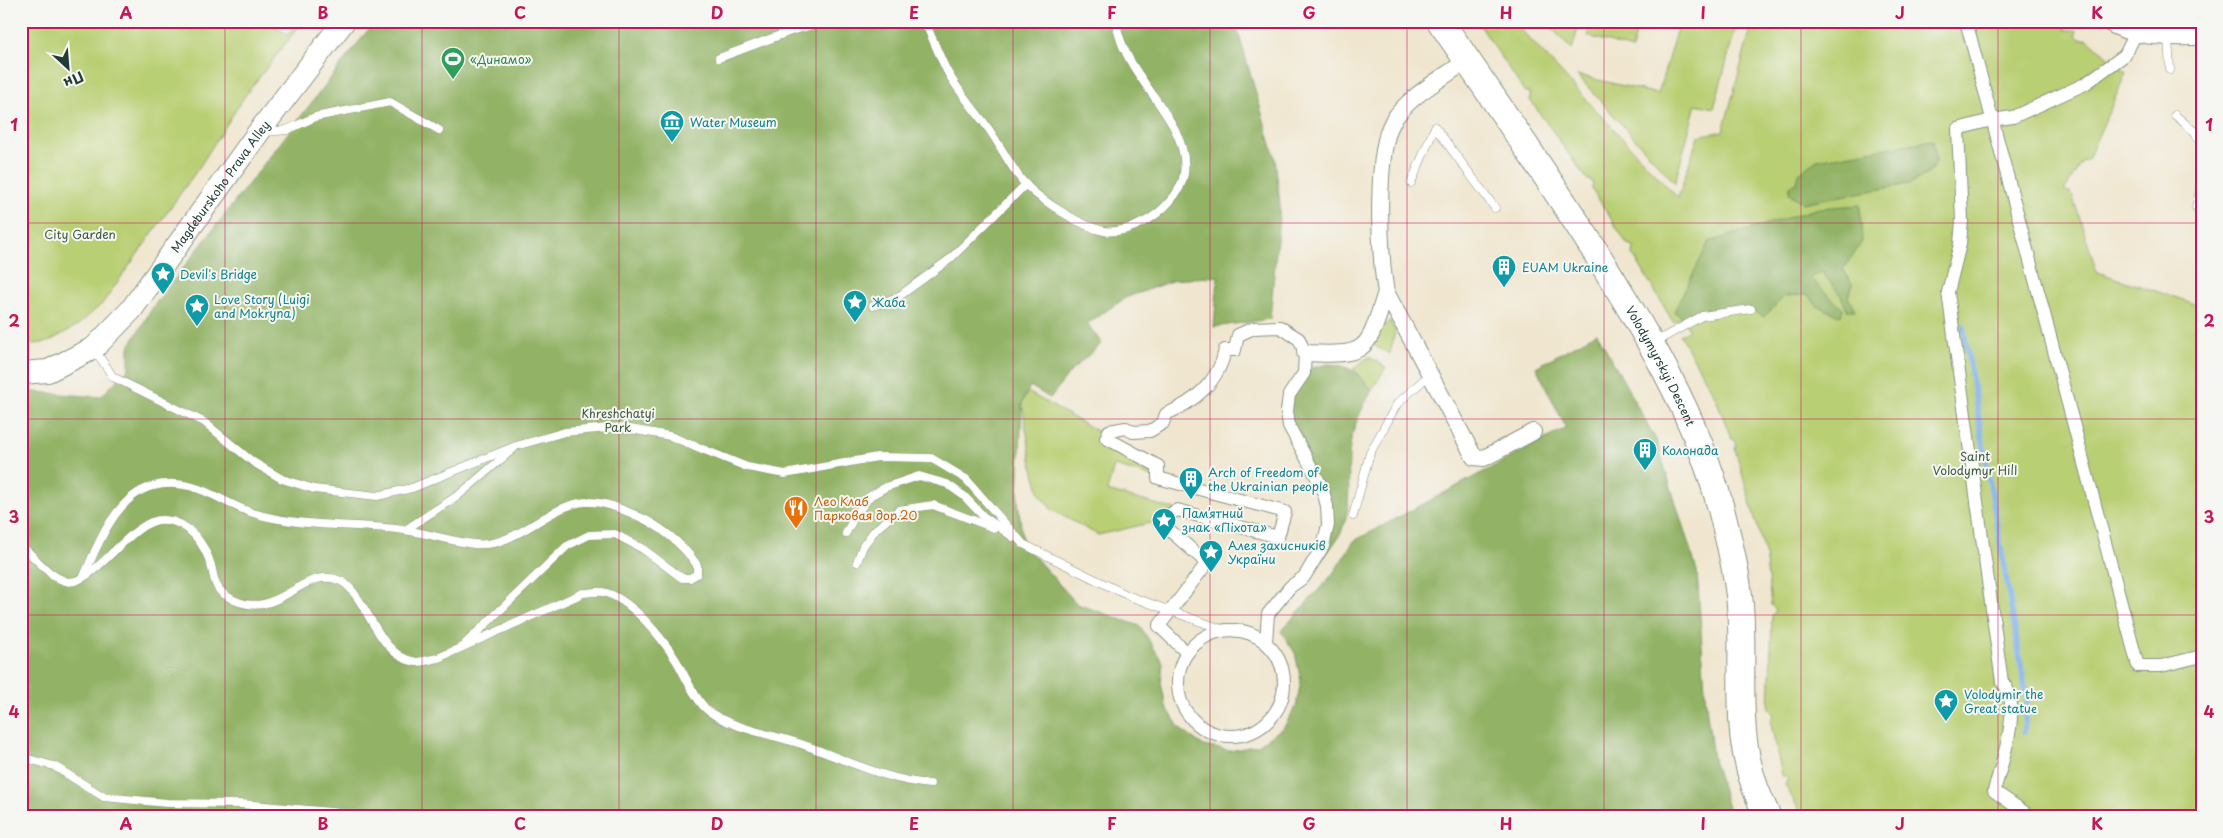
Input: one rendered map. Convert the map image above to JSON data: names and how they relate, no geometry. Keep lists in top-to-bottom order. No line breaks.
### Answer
{"streets":{"main road":["Magdeburskoho Prava Alley","Volodymyrskyi Descent"]},"parks":["City Garden","Khreshchatyi Park","Saint Volodymyr Hill"],"places":{"sports":["«Динамо»"],"museum":["Water Museum"],"building":["EUAM Ukraine","Колонада","Arch of Freedom of the Ukrainian people"],"place":["Devil's Bridge","Жаба","Love Story (Luigi and Mokryna)","Памʼятний знак «Піхота»","Алея захисників України","Volodymir the Great statue"],"restaurant":["Лео Клаб Парковая дор.20"]},"north":"bottom right","grid":{"columns":["A","B","C","D","E","F","G","H","I","J","K"],"rows":["1","2","3","4"]}}
